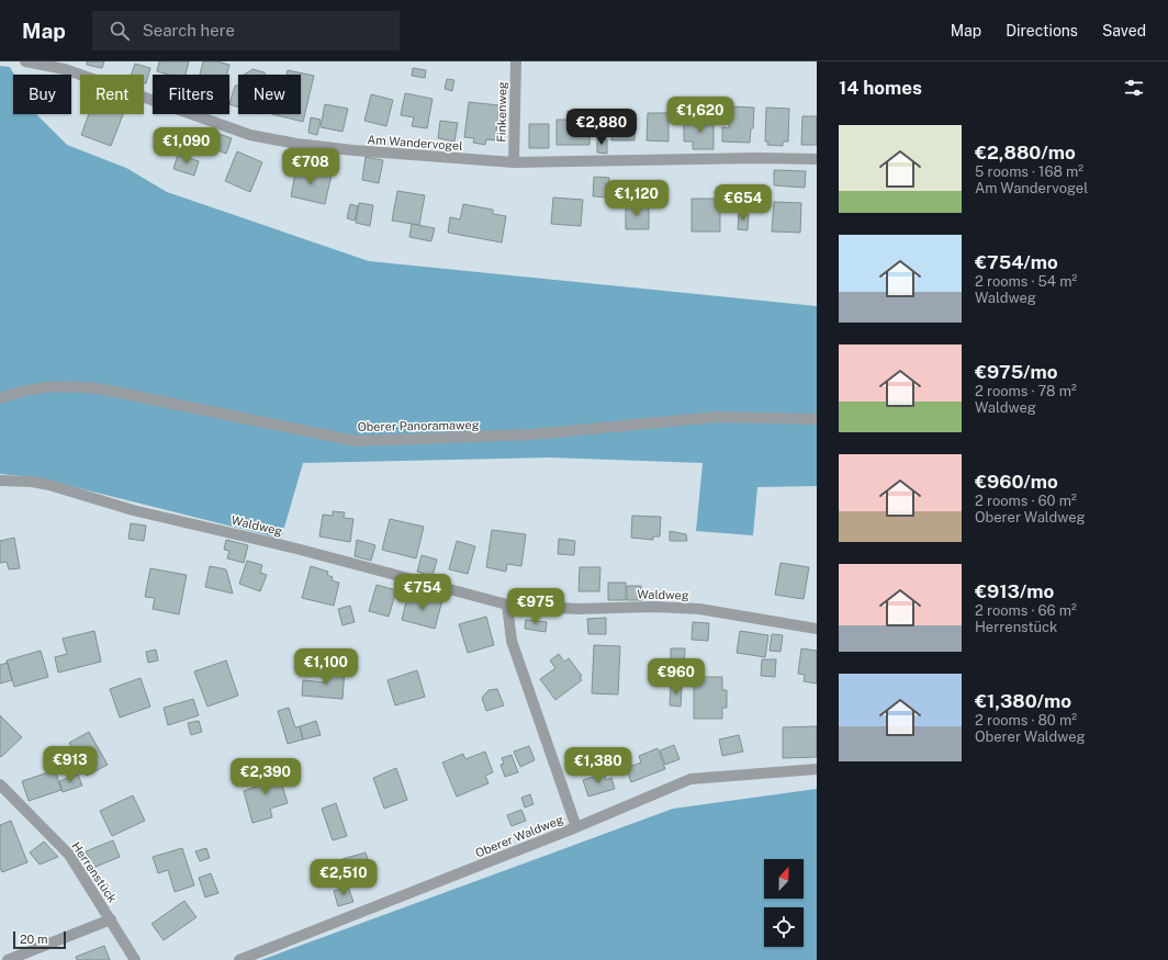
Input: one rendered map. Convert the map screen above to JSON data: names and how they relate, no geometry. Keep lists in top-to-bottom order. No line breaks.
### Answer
{"streets":{"street":["Finkenweg","Am Wandervogel","Oberer Panoramaweg","Waldweg","Oberer Waldweg","Herrenstück"]},"crossings":[["Finkenweg","Am Wandervogel"]],"scale_bar":"20 m","north":"top","page":{"header":"Map","search":"Search here","nav":["Map","Directions","Saved"],"heading":"14 homes","chip":["Buy","Rent","Filters","New"],"price":["€1,620","€2,880","€1,090","€708","€1,120","€654","€754","€975","€1,100","€960","€913","€1,380","€2,390","€2,510"],"list":[{"name":"€2,880/mo","note":"5 rooms · 168 m² · Am Wandervogel"},{"name":"€754/mo","note":"2 rooms · 54 m² · Waldweg"},{"name":"€975/mo","note":"2 rooms · 78 m² · Waldweg"},{"name":"€960/mo","note":"2 rooms · 60 m² · Oberer Waldweg"},{"name":"€913/mo","note":"2 rooms · 66 m² · Herrenstück"},{"name":"€1,380/mo","note":"2 rooms · 80 m² · Oberer Waldweg"}],"scale":"20 m"}}
